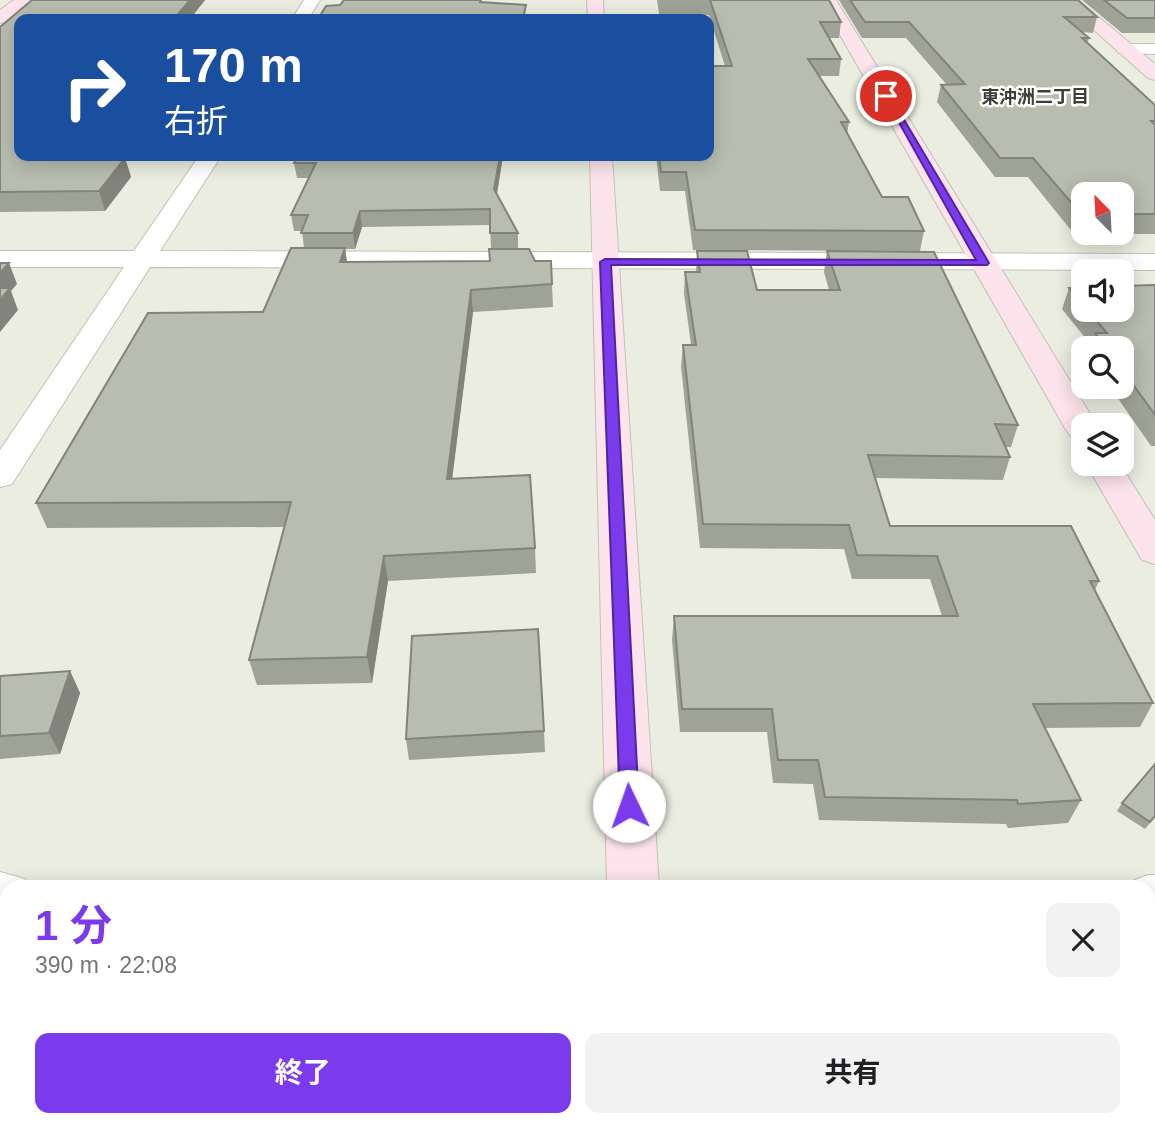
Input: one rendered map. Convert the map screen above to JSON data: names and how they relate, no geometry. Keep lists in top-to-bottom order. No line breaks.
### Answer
{"districts":["東沖洲二丁目"],"north":"top left","page":{"turn":["170 m","右折"],"heading":["1 分","390 m · 22:08"],"buttons":["終了","共有"]}}
